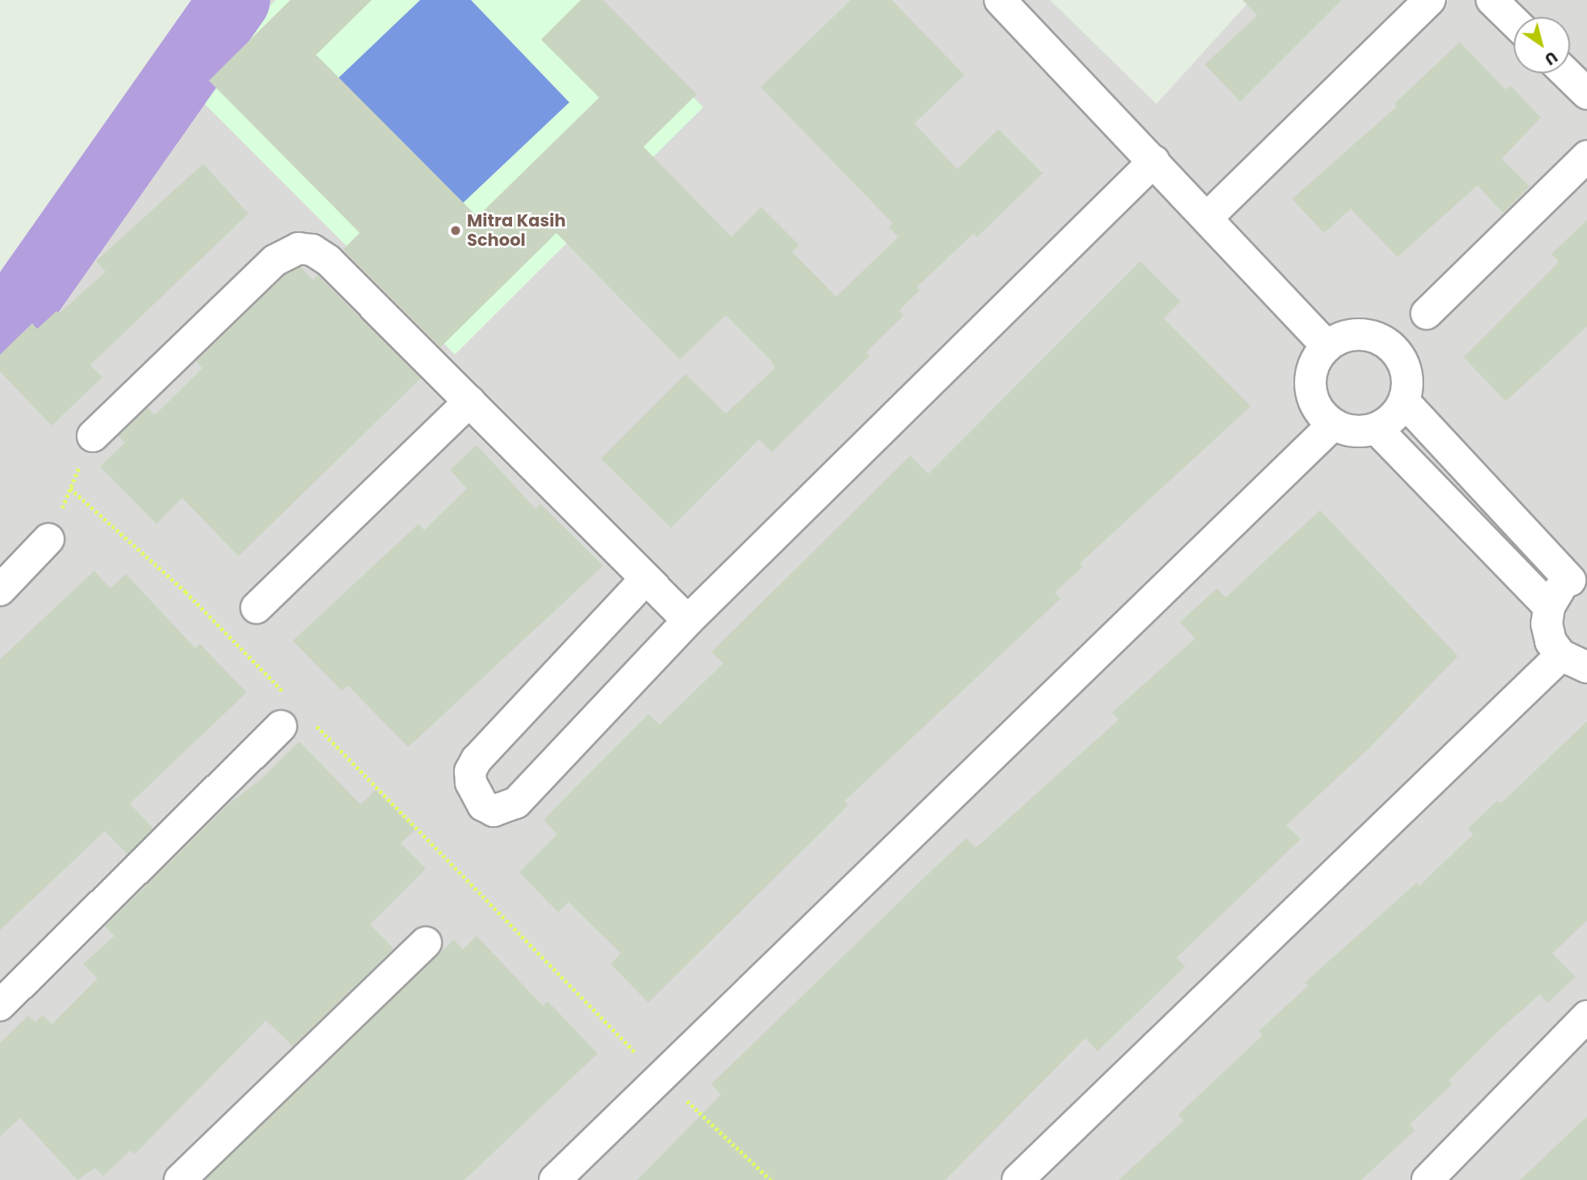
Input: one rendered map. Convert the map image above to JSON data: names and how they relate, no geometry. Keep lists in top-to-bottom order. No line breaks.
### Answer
{"places":["Mitra Kasih School"],"north":"bottom right"}
